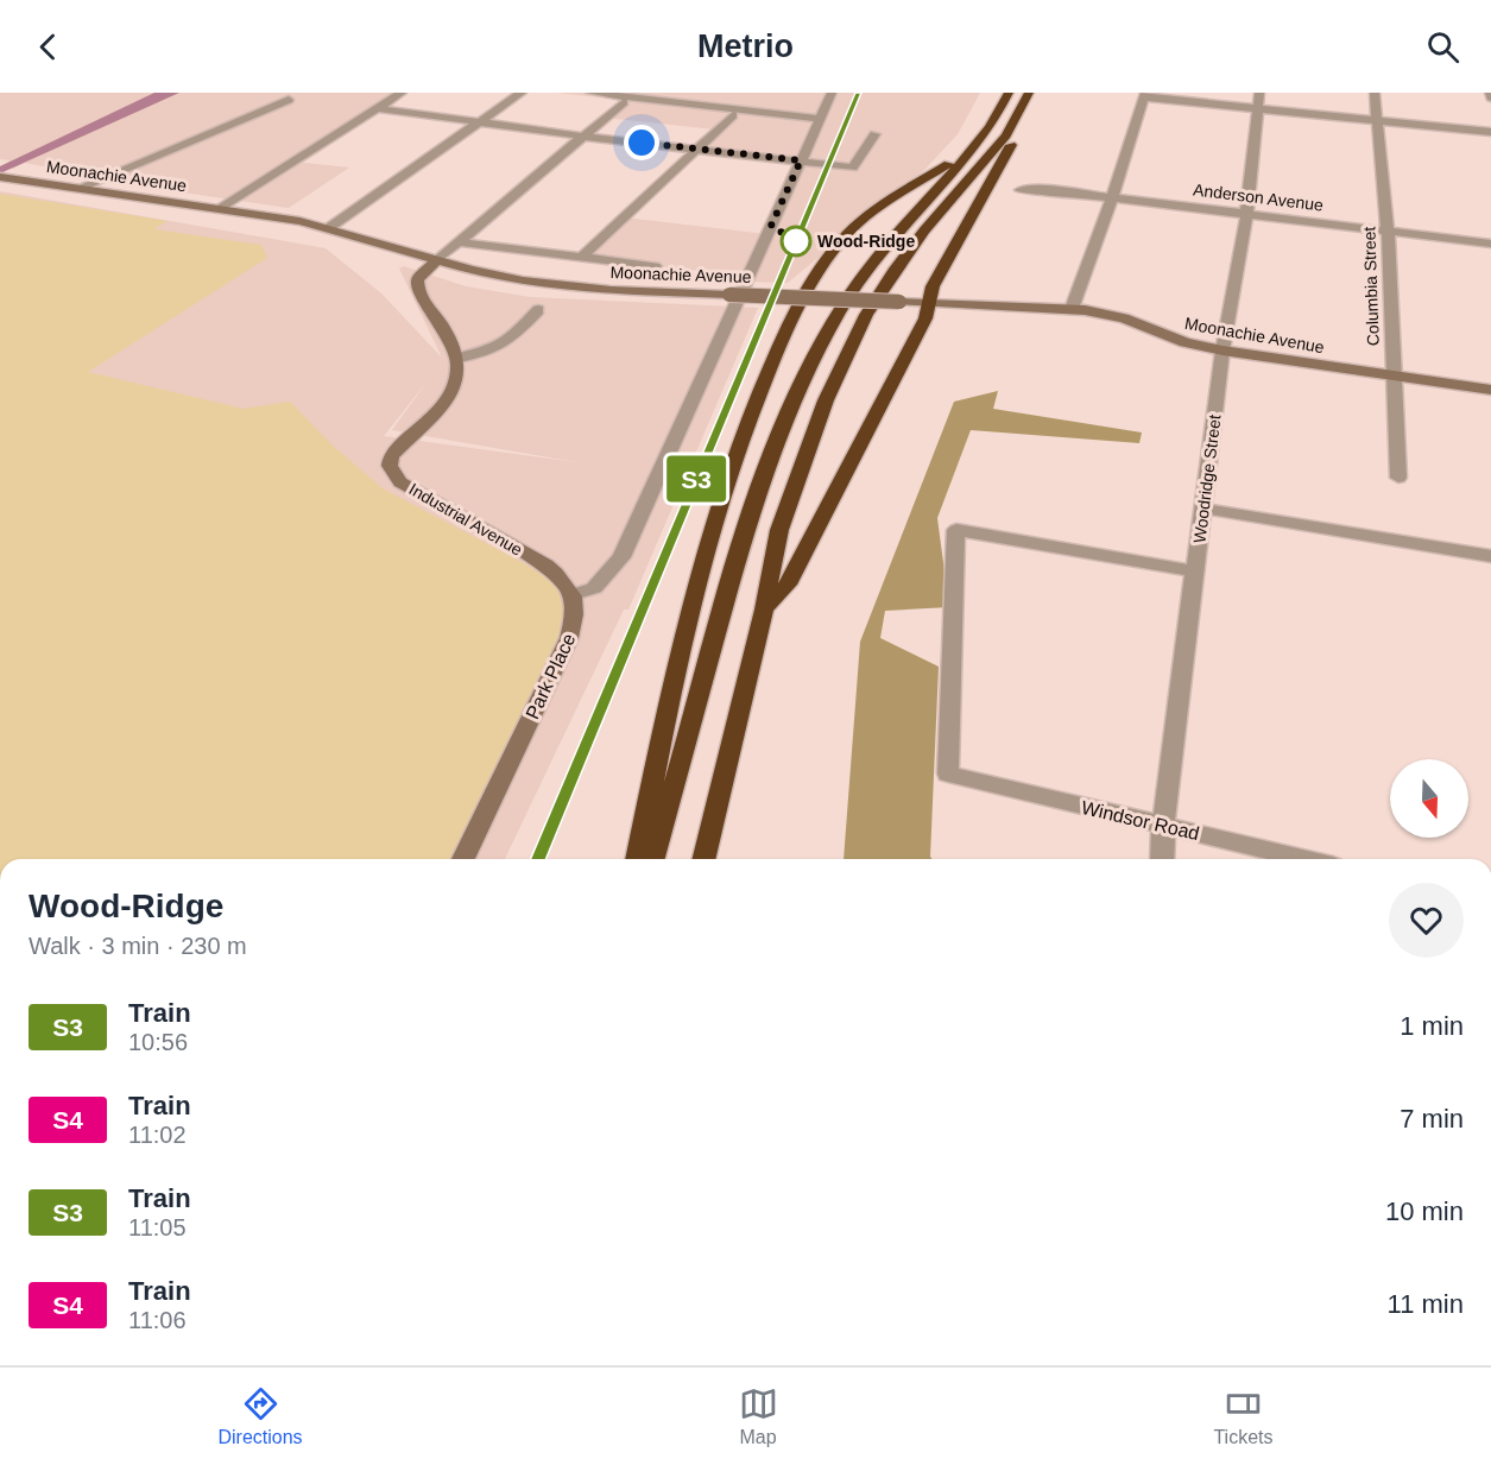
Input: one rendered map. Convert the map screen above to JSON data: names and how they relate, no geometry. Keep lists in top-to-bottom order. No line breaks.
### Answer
{"streets":{"main road":["Moonachie Avenue","Industrial Avenue","Park Place"],"street":["Anderson Avenue","Columbia Street","Woodridge Street","Windsor Road"]},"crossings":[["Moonachie Avenue","Columbia Street"],["Moonachie Avenue","Woodridge Street"],["Anderson Avenue","Columbia Street"],["Anderson Avenue","Woodridge Street"],["Woodridge Street","Windsor Road"],["Industrial Avenue","Park Place"]],"places":["Wood-Ridge"],"north":"bottom","page":{"header":"Metrio","on_map":"S3","heading":["Wood-Ridge","Walk · 3 min · 230 m"],"list":[{"mark":"S3","name":"Train","note":"10:56","value":"1 min"},{"mark":"S4","name":"Train","note":"11:02","value":"7 min"},{"mark":"S3","name":"Train","note":"11:05","value":"10 min"},{"mark":"S4","name":"Train","note":"11:06","value":"11 min"}],"tabs":["Directions","Map","Tickets"]}}
